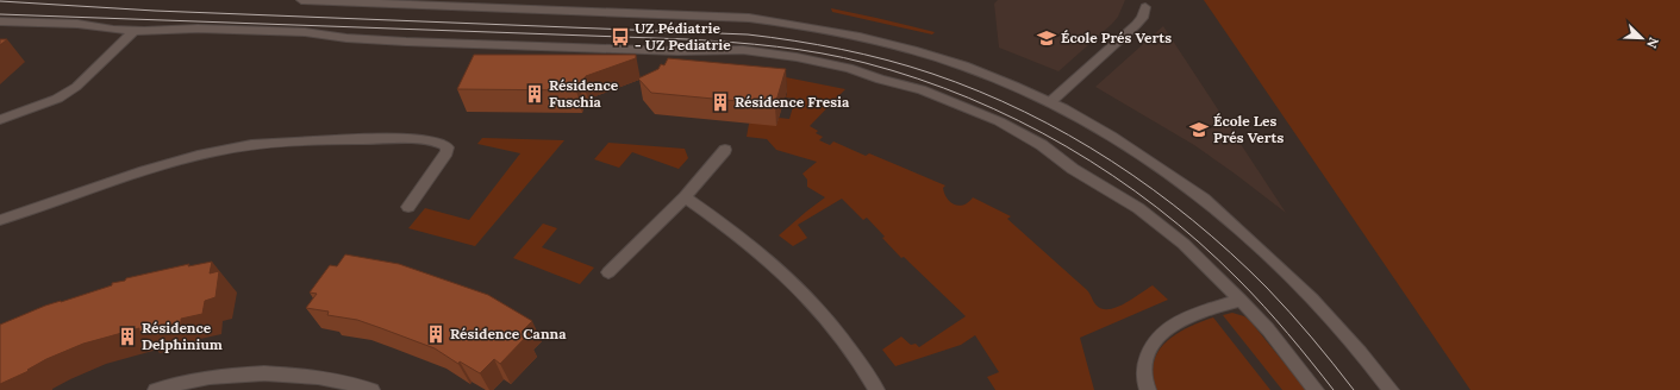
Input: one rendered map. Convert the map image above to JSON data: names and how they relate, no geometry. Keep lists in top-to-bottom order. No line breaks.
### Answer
{"places":{"bus stop":["UZ Pédiatrie - UZ Pediatrie"],"school or university":["École Prés Verts","École Les Prés Verts"],"building":["Résidence Fuschia","Résidence Fresia","Résidence Canna","Résidence Delphinium"]},"north":"bottom right"}
